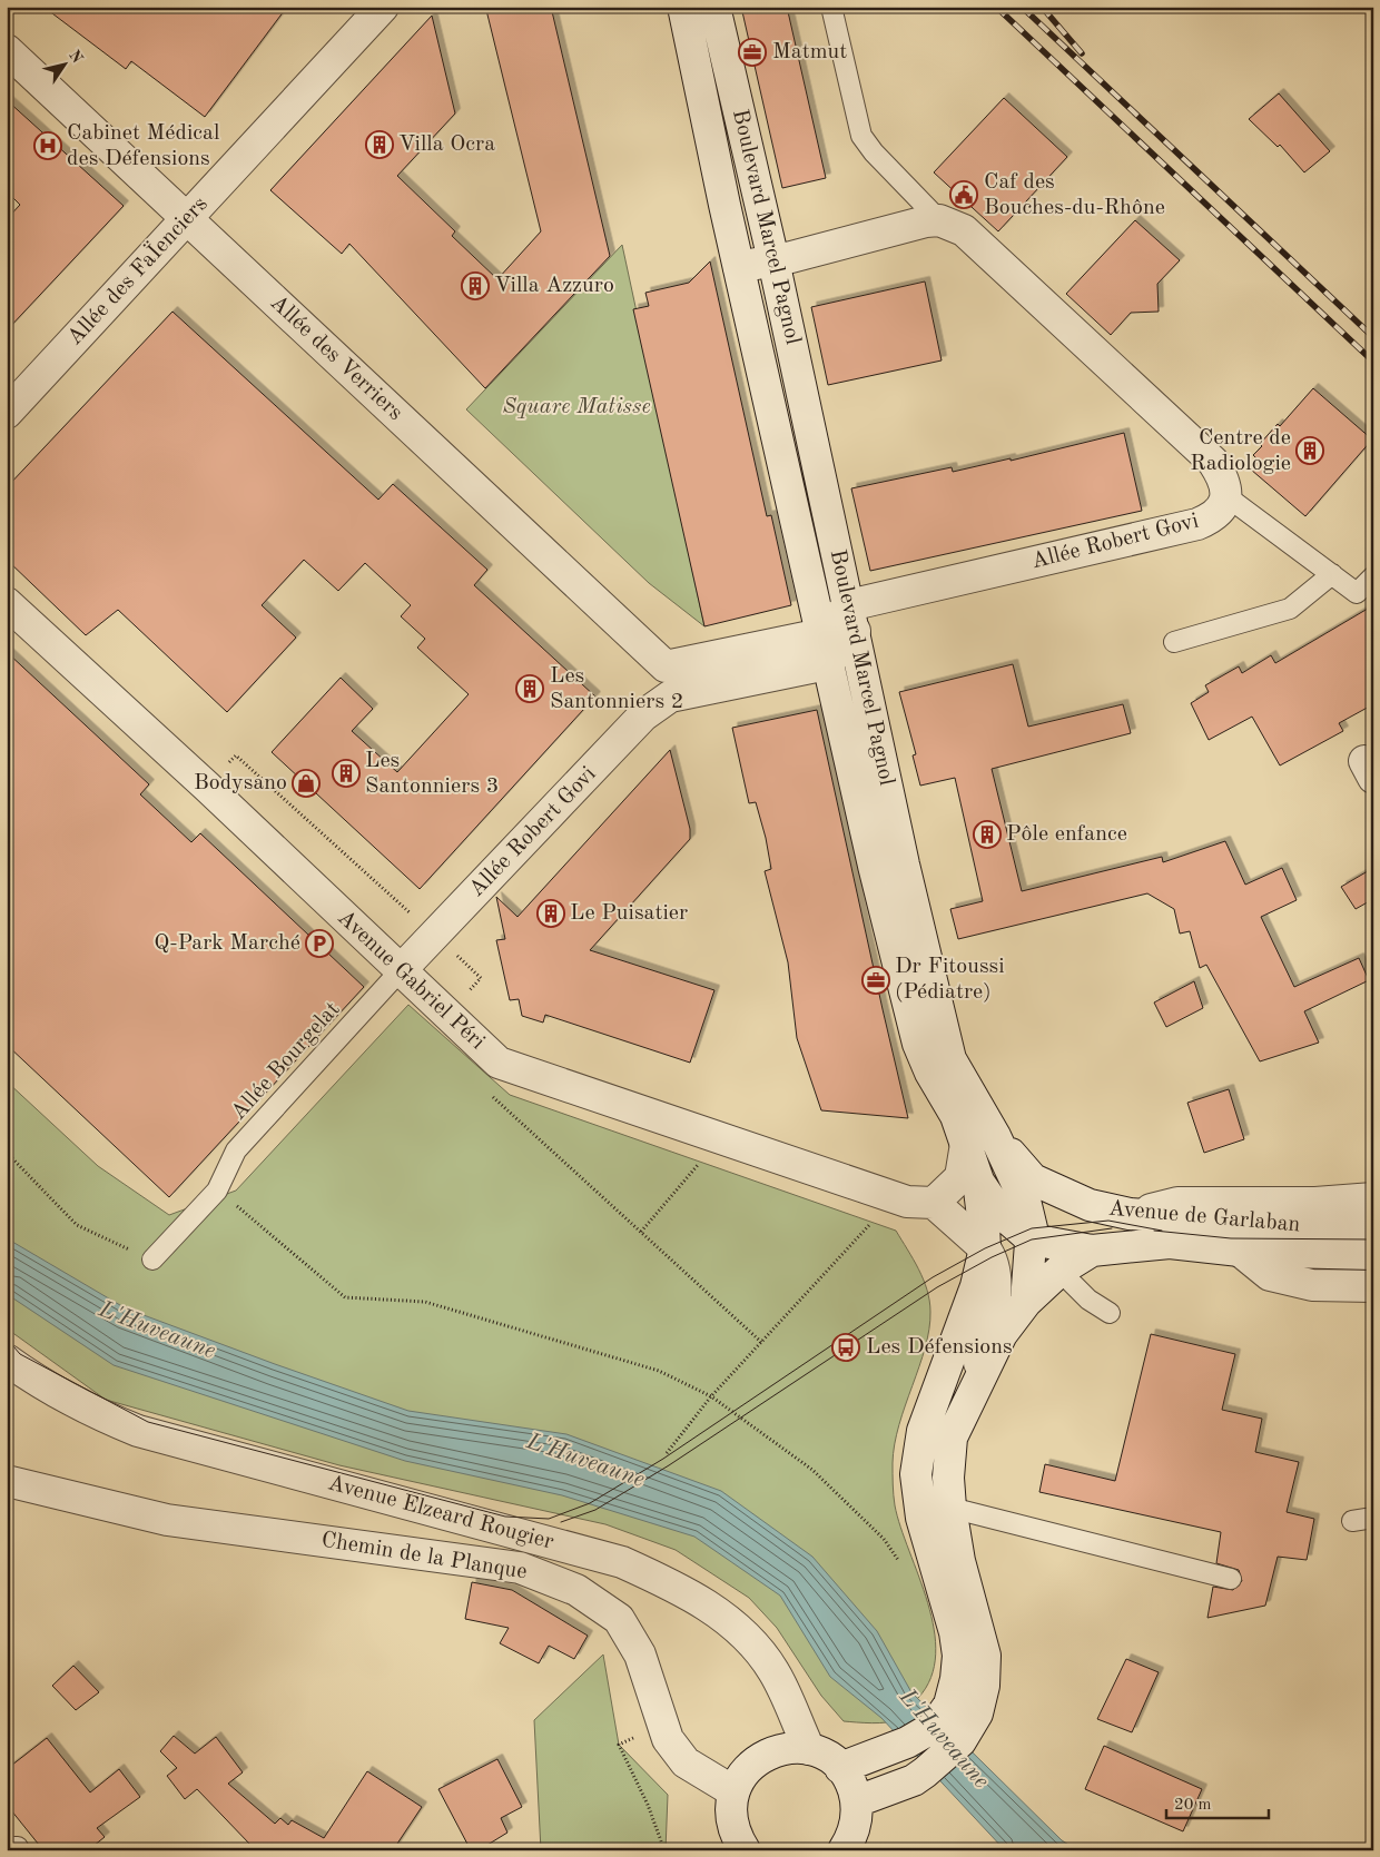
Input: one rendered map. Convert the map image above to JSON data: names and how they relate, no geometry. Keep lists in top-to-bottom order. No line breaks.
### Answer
{"streets":{"street":["Boulevard Marcel Pagnol","Allée des FaÏenciers","Allée des Verriers","Allée Robert Govi","Avenue Gabriel Péri","Avenue de Garlaban","Avenue Elzeard Rougier","Chemin de la Planque"],"lane":["Allée Bourgelat"]},"crossings":[["Boulevard Marcel Pagnol","Allée Robert Govi"],["Boulevard Marcel Pagnol","Avenue de Garlaban"],["Allée des FaÏenciers","Allée des Verriers"],["Allée Robert Govi","Avenue Gabriel Péri"],["Allée Robert Govi","Allée Bourgelat"],["Avenue Gabriel Péri","Allée Bourgelat"]],"water":["L'Huveaune"],"parks":["Square Matisse"],"places":{"office":["Matmut","Dr Fitoussi (Pédiatre)"],"building":["Villa Ocra","Villa Azzuro","Centre de Radiologie","Les Santonniers 2","Les Santonniers 3","Pôle enfance","Le Puisatier"],"hospital":["Cabinet Médical des Défensions"],"public building":["Caf des Bouches-du-Rhône"],"shop":["Bodysano"],"parking":["Q-Park Marché"],"bus stop":["Les Défensions"]},"scale_bar":"20 m","north":"top right"}
